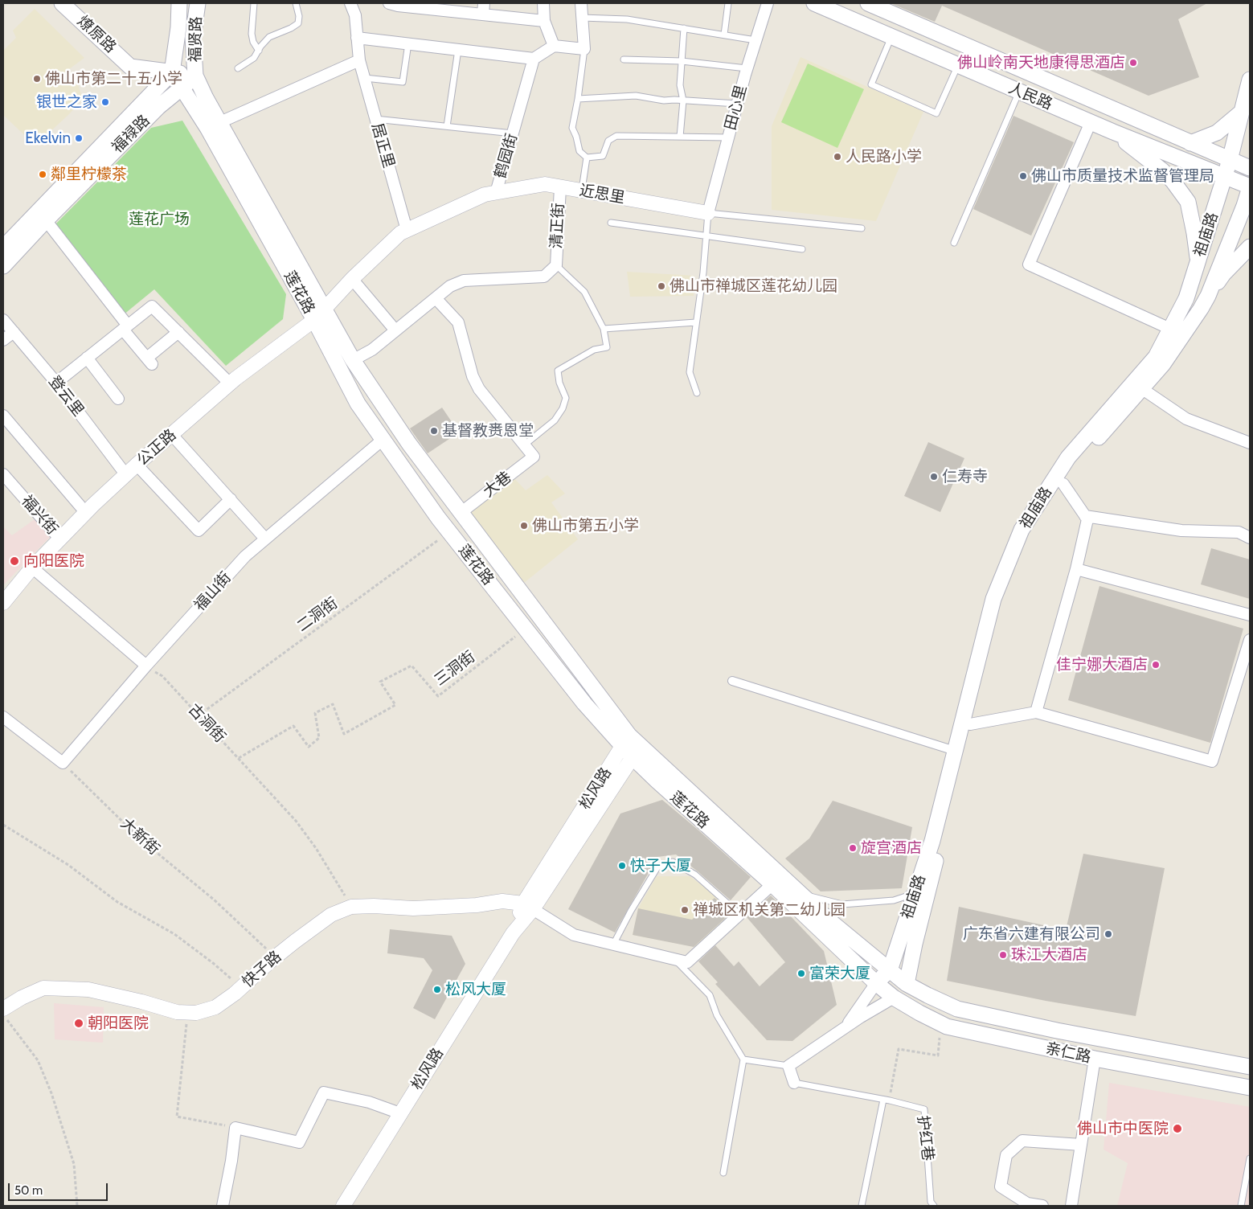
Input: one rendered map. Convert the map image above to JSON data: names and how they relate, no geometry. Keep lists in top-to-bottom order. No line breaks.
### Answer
{"streets":{"main road":["燎原路","福贤路","人民路","福禄路","祖庙路","莲花路","亲仁路"],"street":["田心里","居正里","鹤园街","近思里","清正街","登云里","公正路","大巷","福兴街","福山街","松风路","快子路"],"lane":["护红巷"],"path":["二洞街","三洞街","古洞街","大新街"]},"crossings":[["燎原路","福贤路"],["燎原路","福禄路"],["燎原路","莲花路"],["福贤路","福禄路"],["福贤路","莲花路"],["人民路","祖庙路"],["田心里","近思里"],["福禄路","莲花路"],["居正里","鹤园街"],["鹤园街","近思里"],["鹤园街","莲花路"],["鹤园街","公正路"],["近思里","清正街"],["祖庙路","莲花路"],["祖庙路","亲仁路"],["莲花路","公正路"],["莲花路","大巷"],["莲花路","福山街"],["莲花路","二洞街"],["莲花路","三洞街"],["莲花路","松风路"],["莲花路","亲仁路"],["登云里","公正路"],["公正路","福兴街"],["福山街","古洞街"],["福山街","大新街"],["二洞街","古洞街"],["三洞街","古洞街"],["古洞街","快子路"],["松风路","快子路"],["大新街","快子路"]],"parks":["莲花广场"],"places":["佛山岭南天地康得思酒店","佛山市第二十五小学","银世之家","Ekelvin","人民路小学","鄰里柠檬茶","佛山市质量技术监督管理局","佛山市禅城区莲花幼儿园","基督教赉恩堂","仁寿寺","佛山市第五小学","向阳医院","佳宁娜大酒店","旋宫酒店","快子大厦","禅城区机关第二幼儿园","广东省六建有限公司","珠江大酒店","富荣大厦","松风大厦","朝阳医院","佛山市中医院"],"scale_bar":"50 m"}
